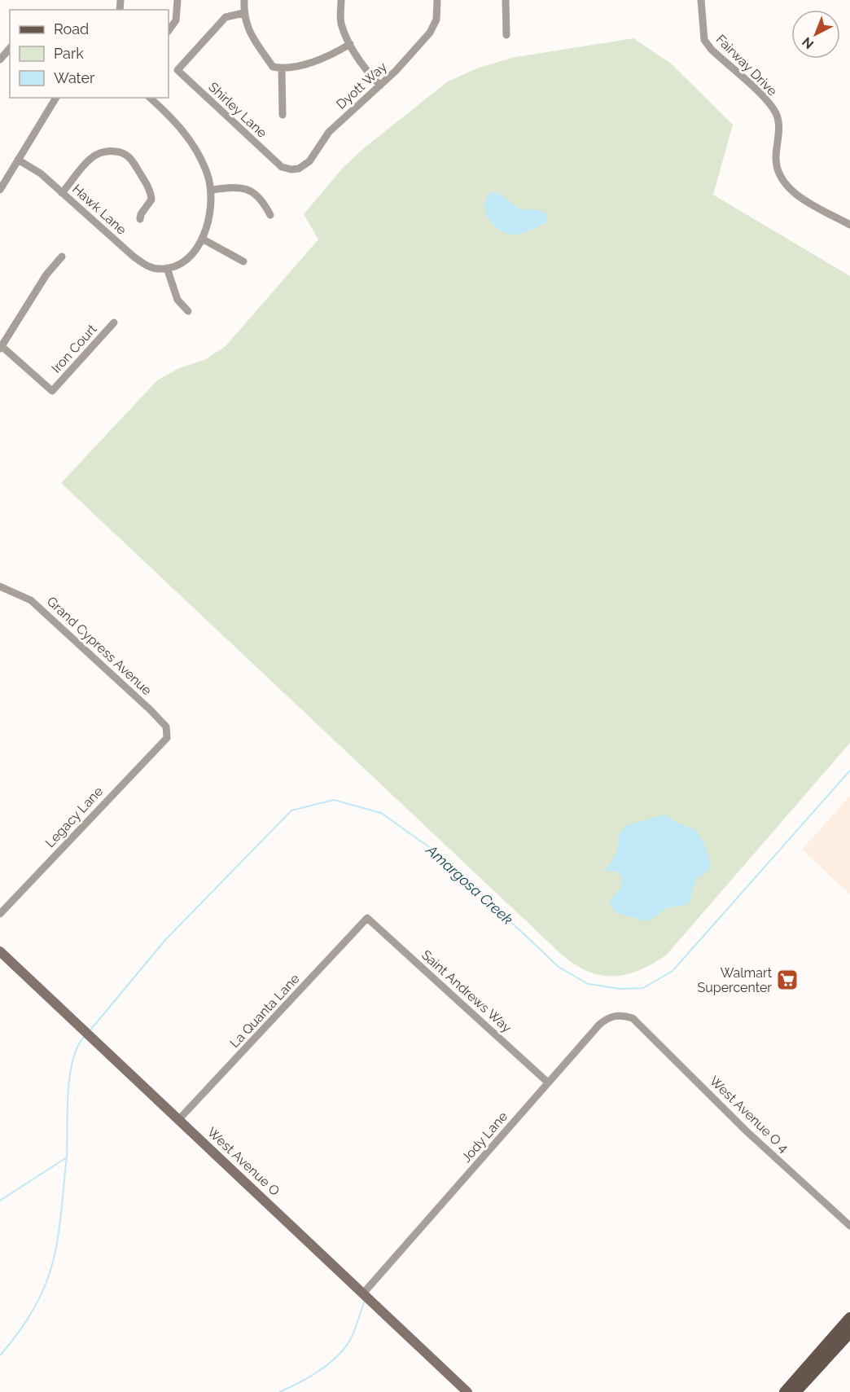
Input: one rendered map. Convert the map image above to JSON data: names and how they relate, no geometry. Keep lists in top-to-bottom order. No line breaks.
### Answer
{"streets":{"main road":["West Avenue O"],"street":["Fairway Drive","Dyott Way","Shirley Lane","Hawk Lane","Iron Court","Grand Cypress Avenue","Legacy Lane","Saint Andrews Way","La Quanta Lane","West Avenue O 4","Jody Lane"]},"crossings":[["Dyott Way","Shirley Lane"],["Grand Cypress Avenue","Legacy Lane"],["Saint Andrews Way","La Quanta Lane"],["Saint Andrews Way","Jody Lane"],["La Quanta Lane","West Avenue O"],["West Avenue O 4","Jody Lane"],["Jody Lane","West Avenue O"]],"water":["Amargosa Creek"],"places":{"supermarket":["Walmart Supercenter"]},"legend":["Road","Park","Water"],"north":"bottom left"}
